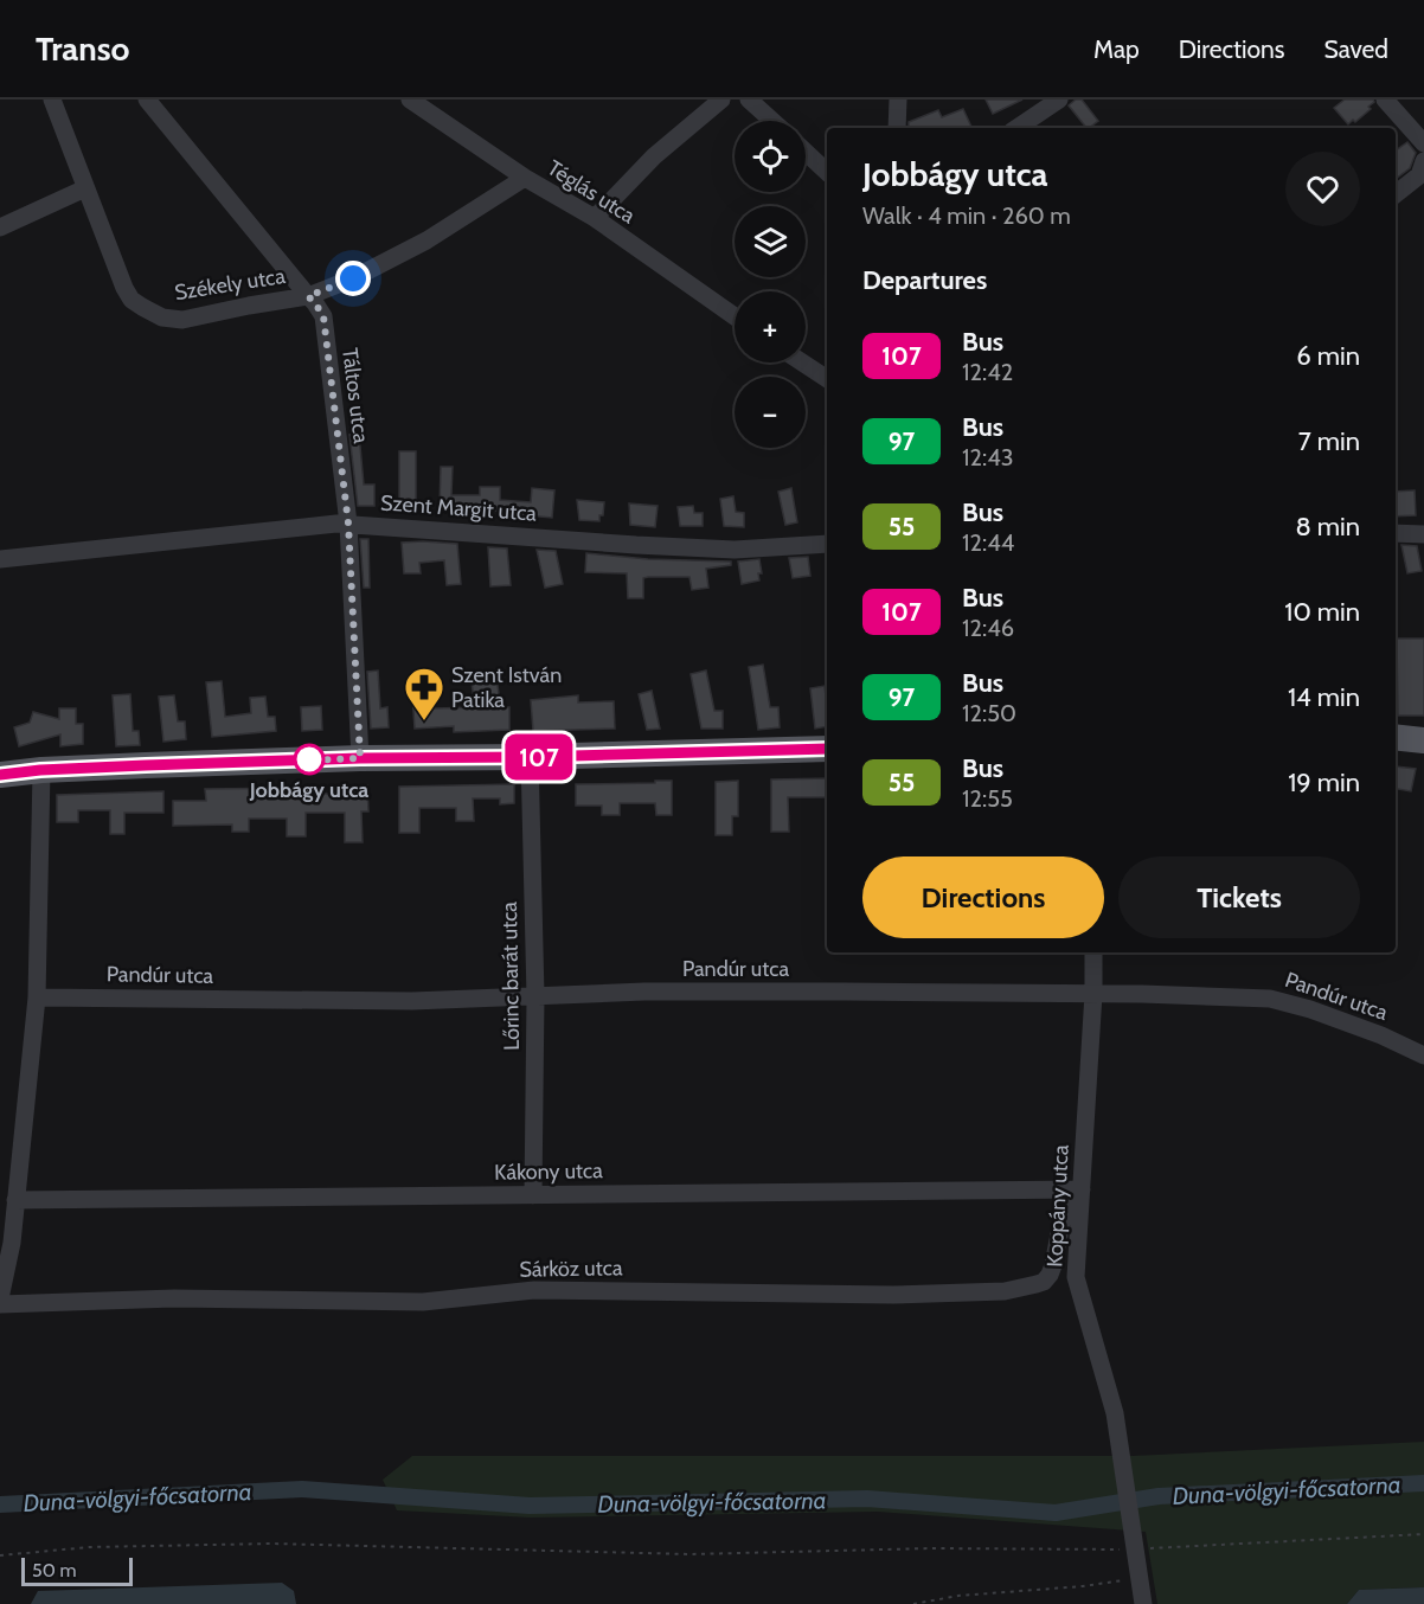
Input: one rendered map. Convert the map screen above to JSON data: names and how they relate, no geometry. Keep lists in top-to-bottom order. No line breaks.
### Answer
{"streets":{"street":["Téglás utca","Székely utca","Táltos utca","Szent Margit utca","Pandúr utca","Lőrinc barát utca","Kákony utca","Koppány utca","Sárköz utca"]},"crossings":[["Téglás utca","Székely utca"],["Székely utca","Táltos utca"],["Táltos utca","Szent Margit utca"],["Pandúr utca","Lőrinc barát utca"],["Pandúr utca","Koppány utca"],["Lőrinc barát utca","Kákony utca"],["Kákony utca","Koppány utca"],["Kákony utca","Sárköz utca"],["Koppány utca","Sárköz utca"]],"water":["Duna-völgyi-főcsatorna"],"places":{"pharmacy":["Szent István Patika"],"other":["Jobbágy utca"]},"lines":["bus line 107"],"scale_bar":"50 m","page":{"header":"Transo","nav":["Map","Directions","Saved"],"on_map":"107","map_buttons":["+","−"],"heading":[["Jobbágy utca","Walk · 4 min · 260 m"],"Departures"],"list":[{"mark":"107","name":"Bus","note":"12:42","value":"6 min"},{"mark":"97","name":"Bus","note":"12:43","value":"7 min"},{"mark":"55","name":"Bus","note":"12:44","value":"8 min"},{"mark":"107","name":"Bus","note":"12:46","value":"10 min"},{"mark":"97","name":"Bus","note":"12:50","value":"14 min"},{"mark":"55","name":"Bus","note":"12:55","value":"19 min"}],"buttons":["Directions","Tickets"],"scale":"50 m"}}
